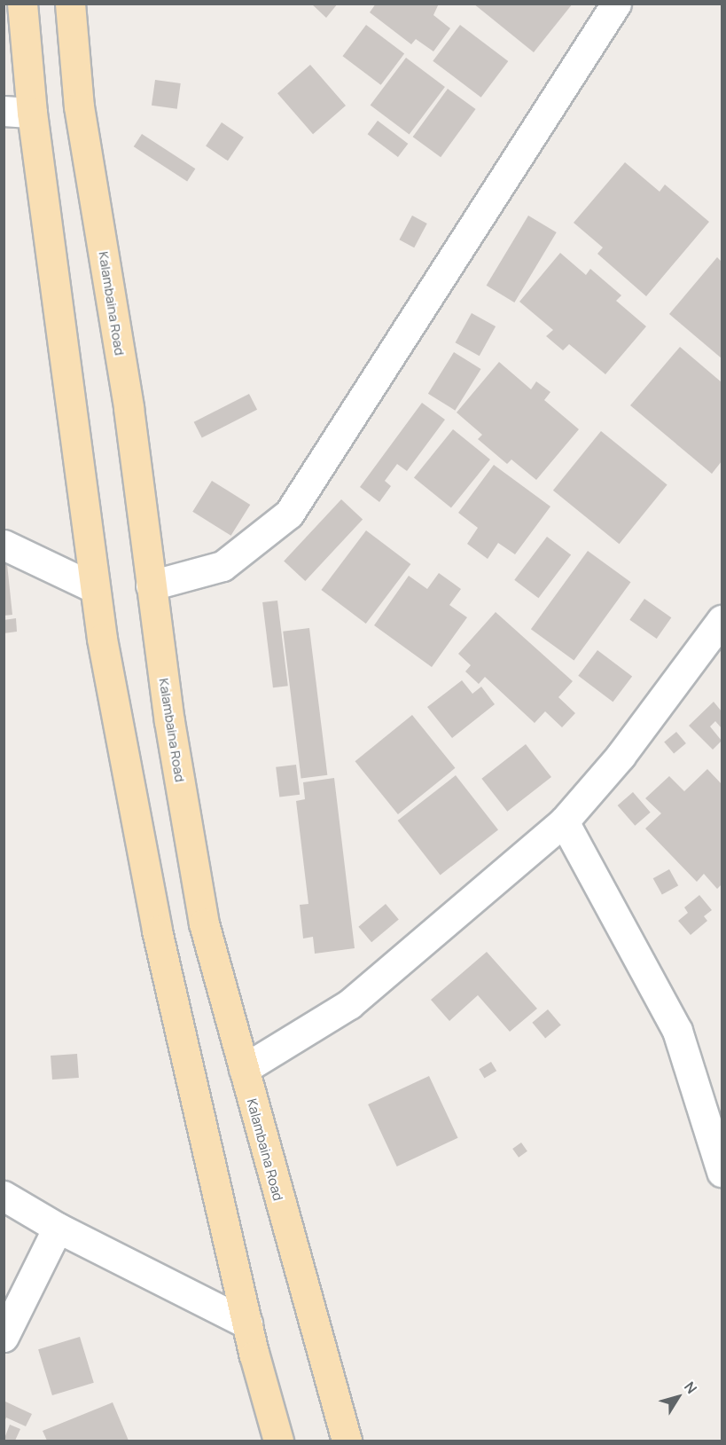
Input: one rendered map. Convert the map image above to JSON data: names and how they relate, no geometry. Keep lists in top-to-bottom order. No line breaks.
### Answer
{"streets":{"main road":["Kalambaina Road"]},"north":"top right"}
